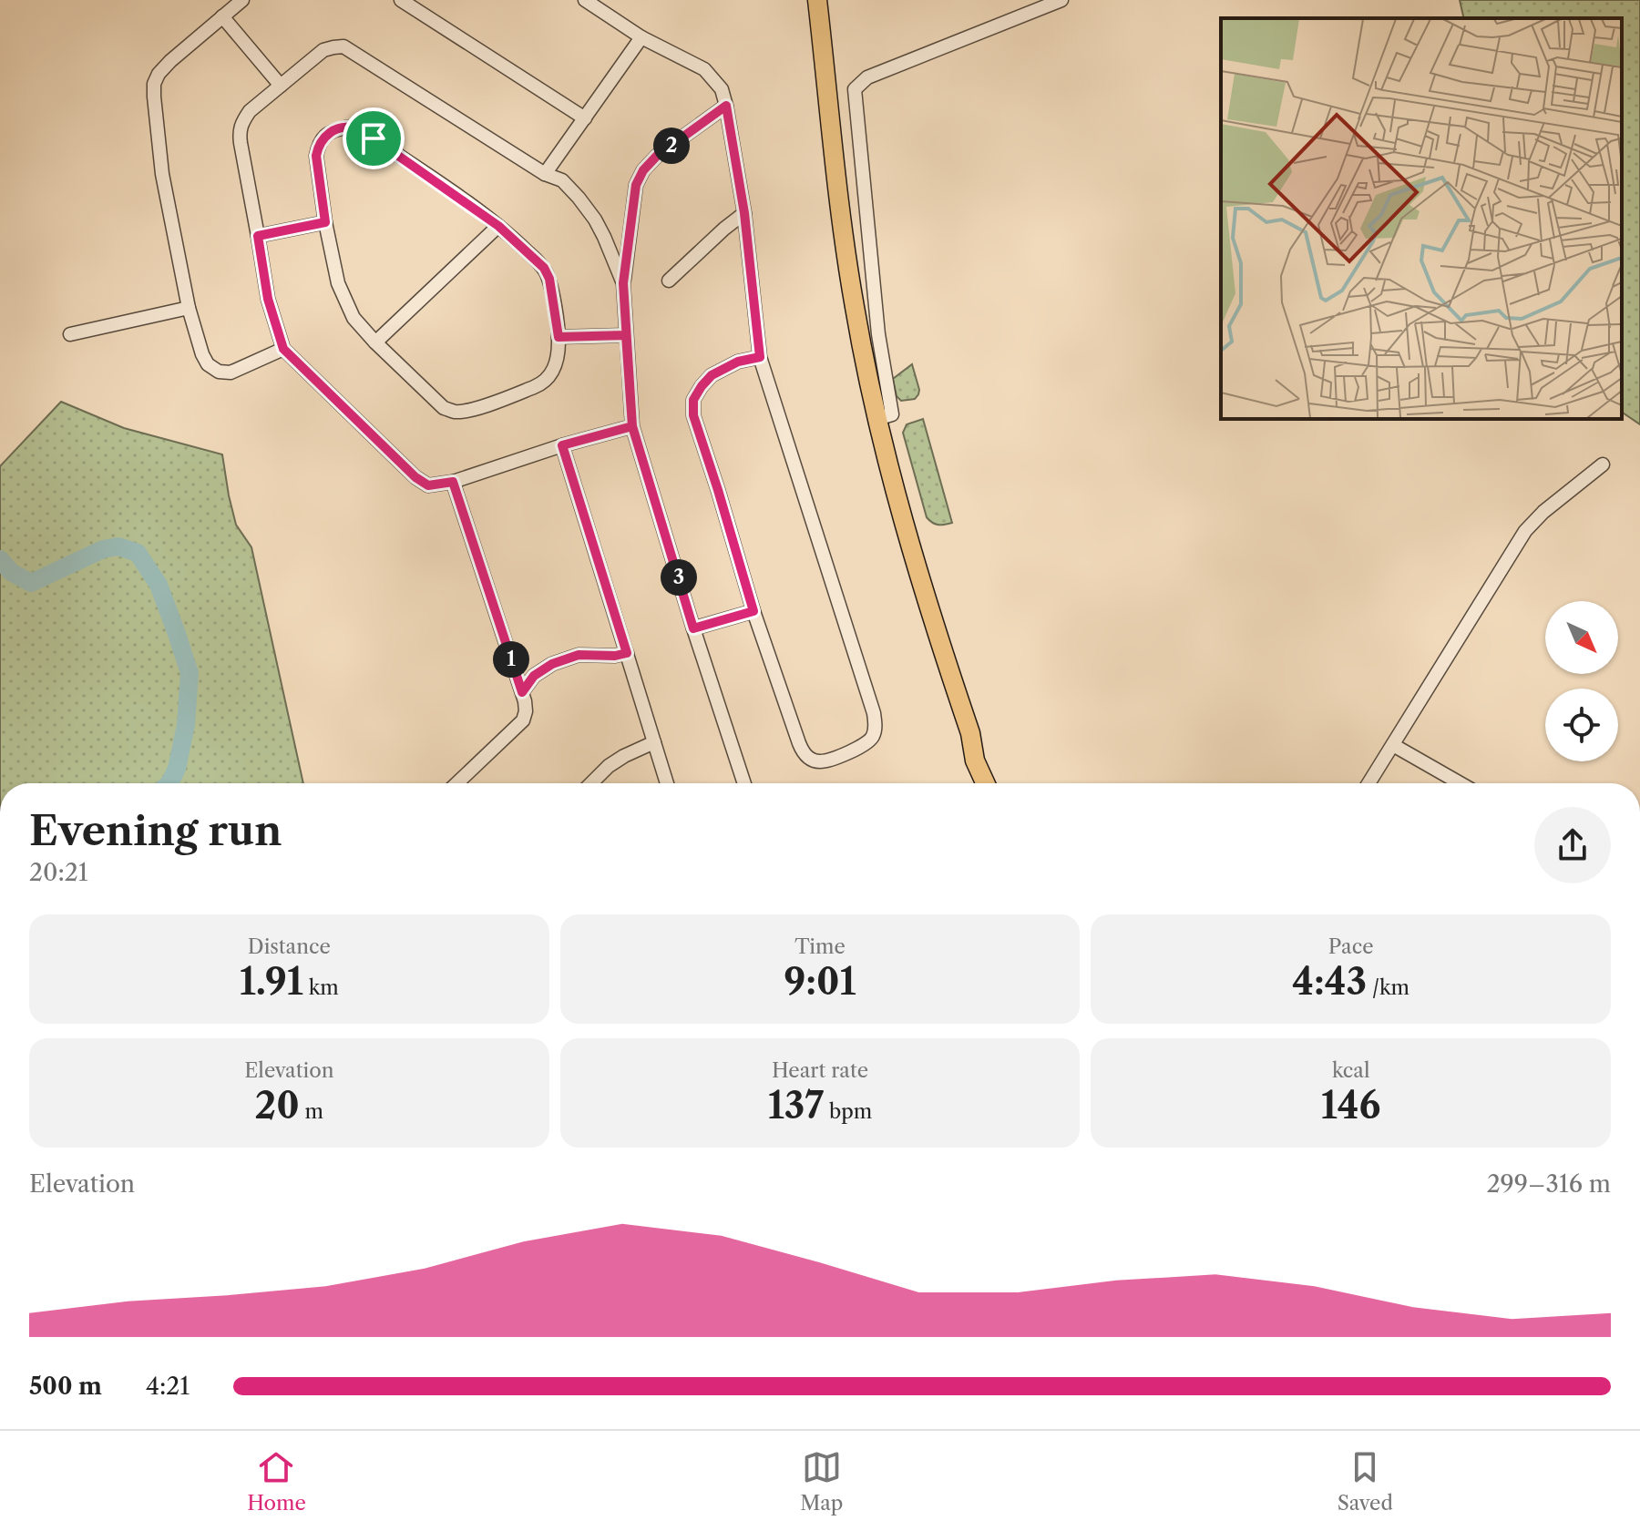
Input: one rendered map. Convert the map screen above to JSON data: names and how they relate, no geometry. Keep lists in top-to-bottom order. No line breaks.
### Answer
{"north":"bottom right","page":{"pins":["2","3","1"],"heading":["Evening run","20:21"],"stats":[["Distance","1.91 km"],["Time","9:01"],["Pace","4:43 /km"],["Elevation","20 m"],["Heart rate","137 bpm"],["kcal","146"]],"chart":["Elevation","299–316 m"],"list":[{"name":"500 m","note":"4:21"}],"tabs":["Home","Map","Saved"]}}
